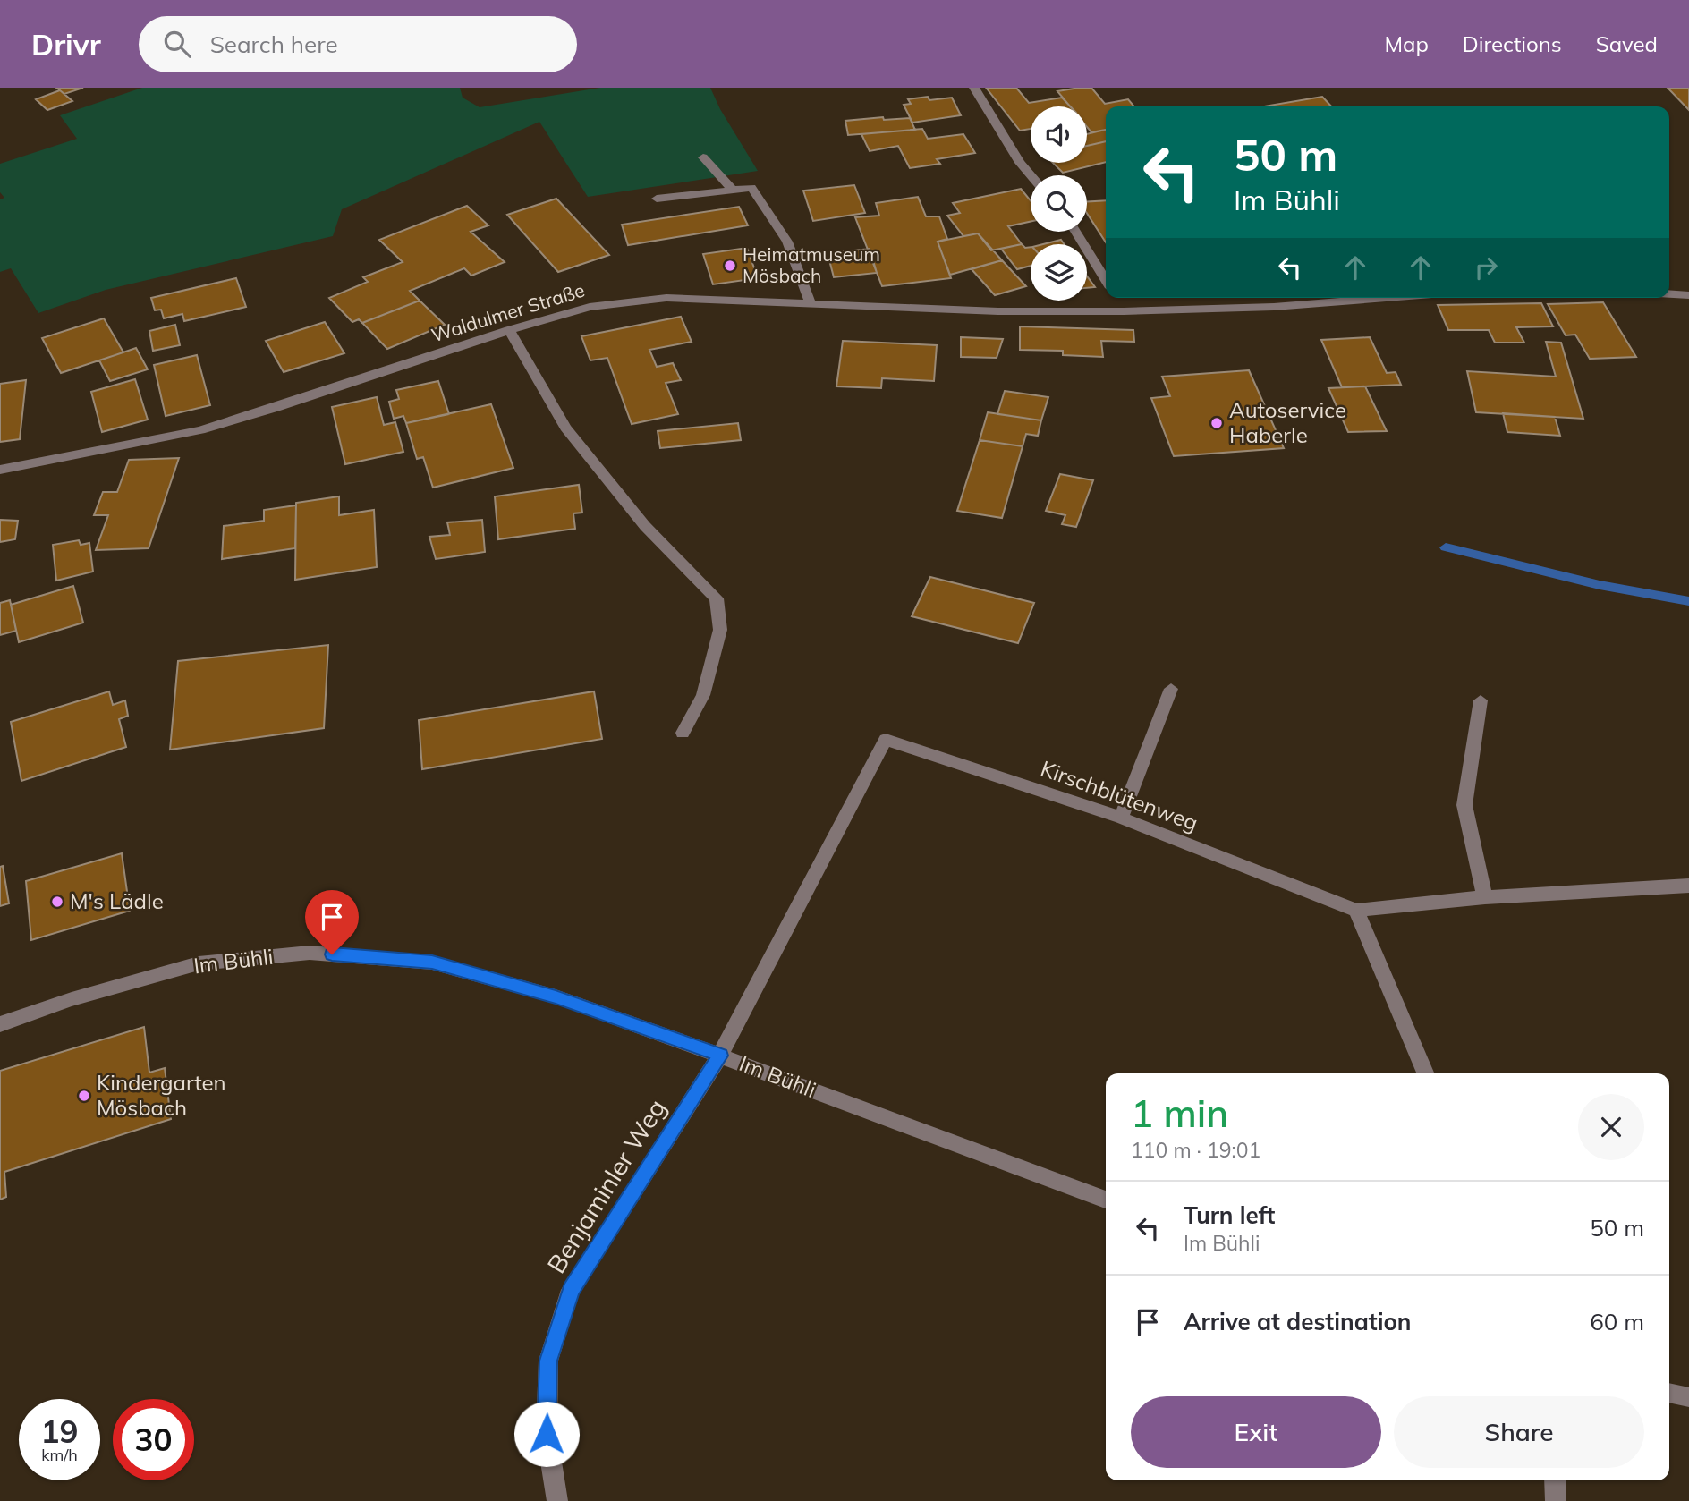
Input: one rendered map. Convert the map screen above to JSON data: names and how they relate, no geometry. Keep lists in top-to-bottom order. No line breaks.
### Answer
{"streets":{"street":["Waldulmer Straße","Kirschblütenweg","Im Bühli","Benjaminler Weg"]},"crossings":[["Kirschblütenweg","Im Bühli"],["Kirschblütenweg","Benjaminler Weg"],["Im Bühli","Benjaminler Weg"]],"places":["Heimatmuseum Mösbach","Autoservice Haberle","M's Lädle","Kindergarten Mösbach"],"page":{"header":"Drivr","search":"Search here","nav":["Map","Directions","Saved"],"turn":["50 m","Im Bühli"],"heading":["1 min","110 m · 19:01"],"list":[{"name":"Turn left","note":"Im Bühli","value":"50 m"},{"name":"Arrive at destination","value":"60 m"}],"buttons":["Exit","Share"],"speed":"19 km/h","limit":"30"}}
